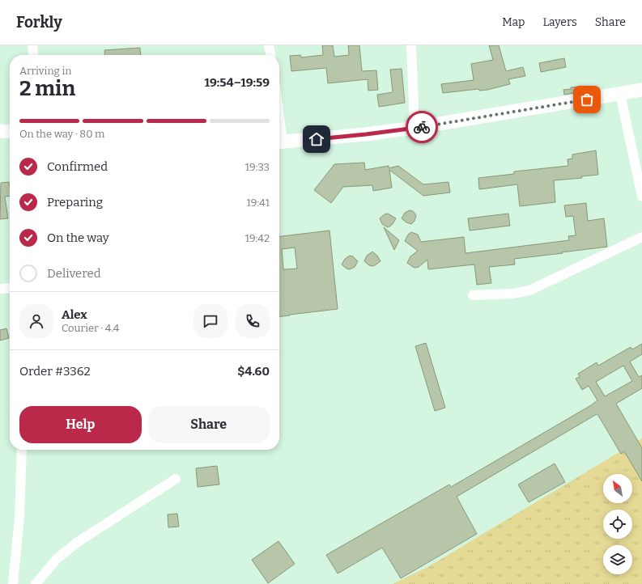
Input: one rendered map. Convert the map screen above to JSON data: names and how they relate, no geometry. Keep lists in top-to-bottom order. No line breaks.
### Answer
{"north":"top left","page":{"header":"Forkly","nav":["Map","Layers","Share"],"heading":["2 min","Arriving in","19:54–19:59"],"panel":["Alex","Courier · 4.4","Order #3362","$4.60"],"bar":"On the way · 80 m","list":[["Confirmed","19:33"],["Preparing","19:41"],["On the way","19:42"],"Delivered"],"buttons":["Help","Share"]}}
